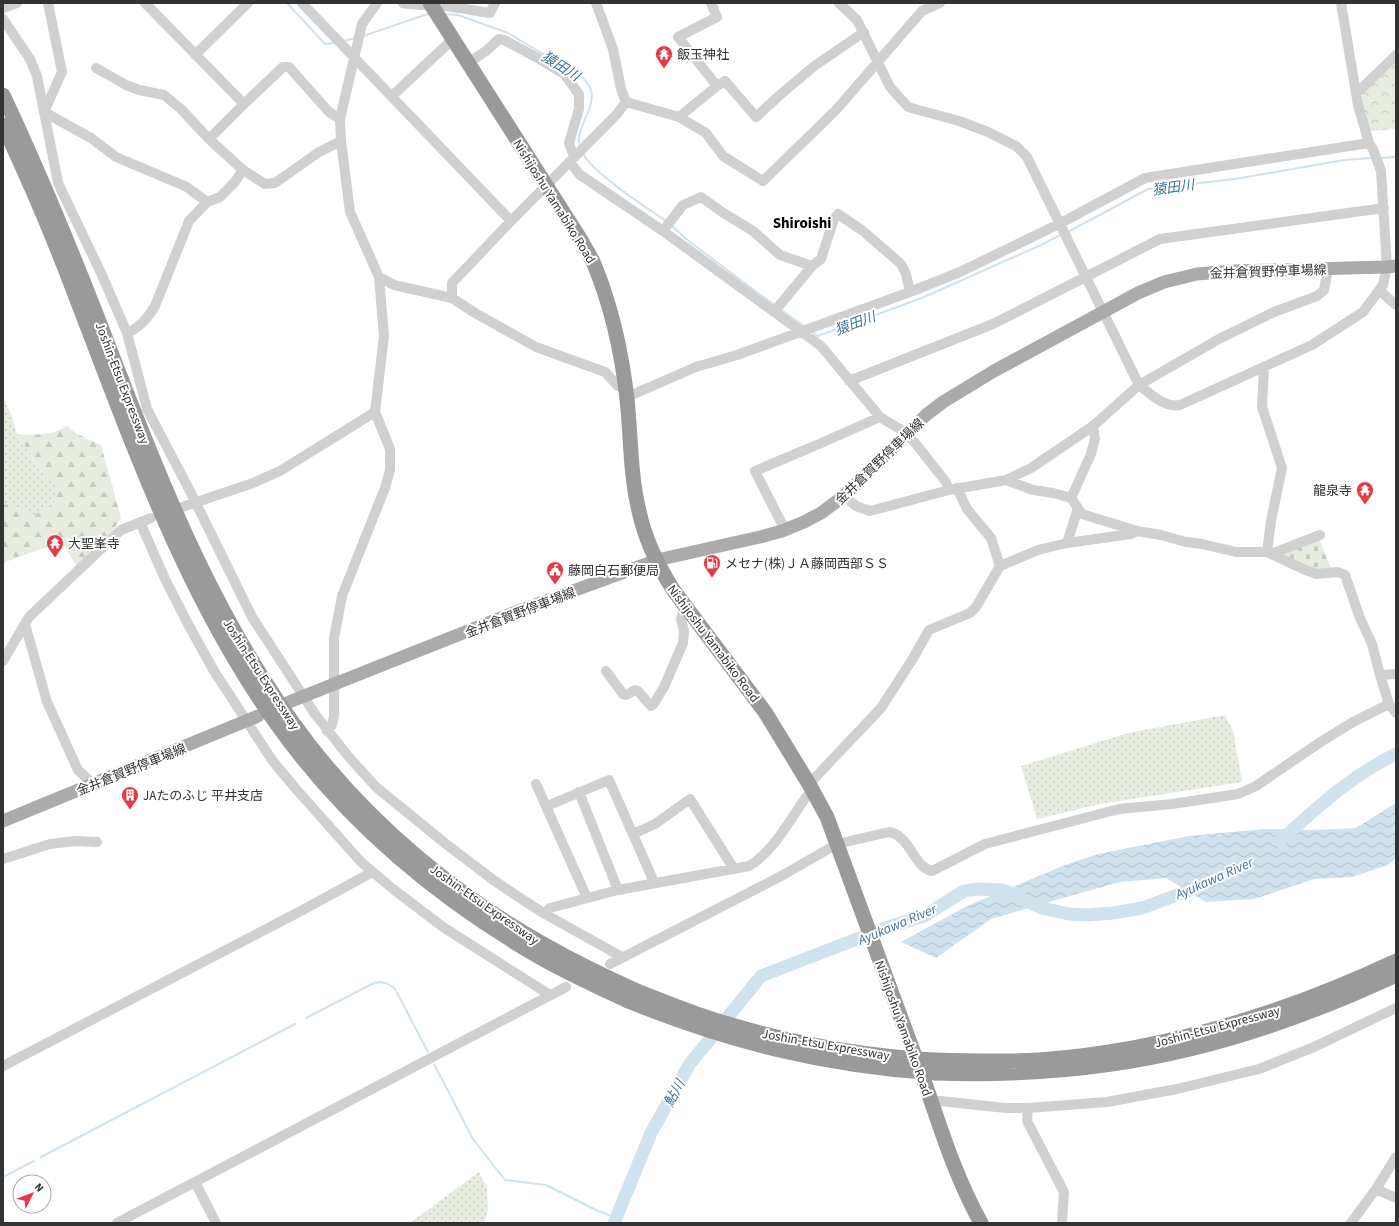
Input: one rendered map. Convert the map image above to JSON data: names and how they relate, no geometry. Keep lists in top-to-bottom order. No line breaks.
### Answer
{"streets":{"highway":["Nishijoshu Yamabiko Road","Joshin-Etsu Expressway"],"main road":["金井倉賀野停車場線"]},"crossings":[["Nishijoshu Yamabiko Road","金井倉賀野停車場線"]],"districts":["Shiroishi"],"water":["猿田川","Ayukawa River","鮎川"],"places":{"temple":["飯玉神社","龍泉寺","大聖峯寺"],"fuel station":["メセナ(株)ＪＡ藤岡西部ＳＳ"],"public building":["藤岡白石郵便局"],"building":["JAたのふじ 平井支店"]},"north":"top right"}
